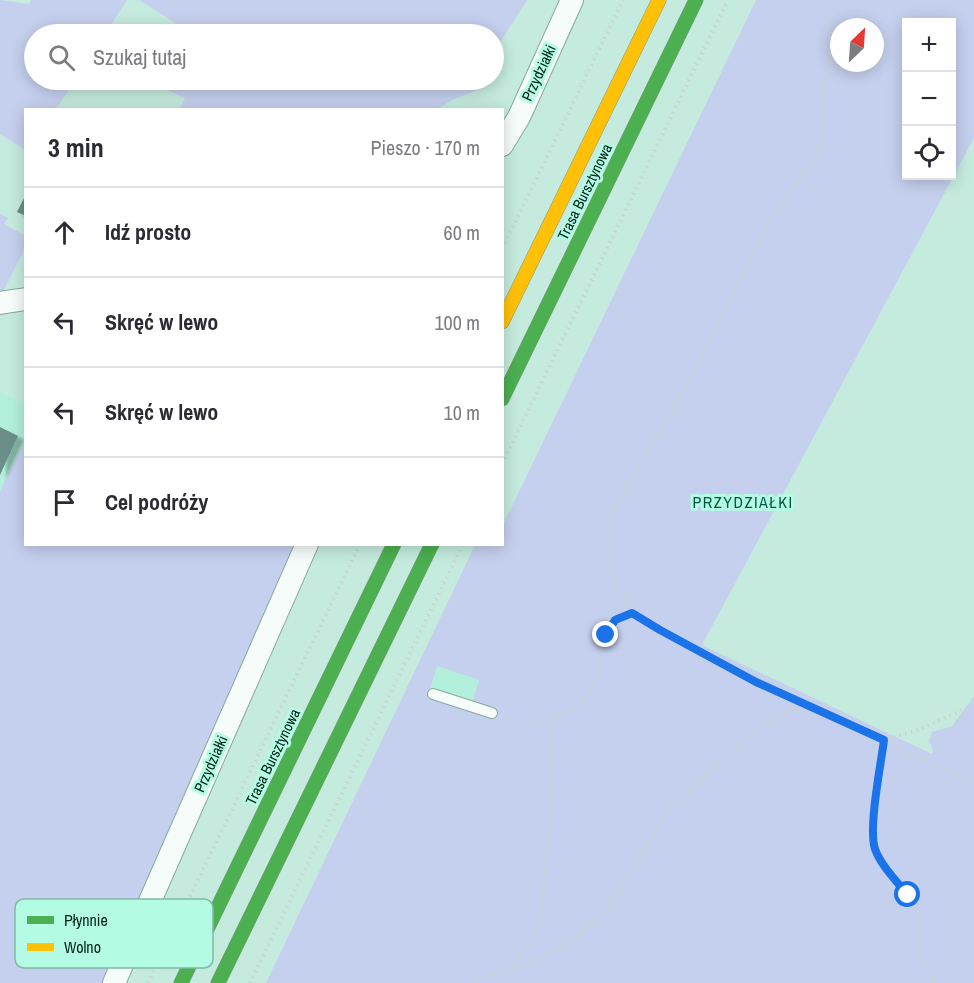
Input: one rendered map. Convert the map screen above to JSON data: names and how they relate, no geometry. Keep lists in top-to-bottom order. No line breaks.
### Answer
{"streets":{"main road":["Trasa Bursztynowa"],"street":["Przydziałki"]},"districts":["PRZYDZIAŁKI"],"legend":["Płynnie","Wolno"],"north":"top right","page":{"map_buttons":["+","−"],"search":"Szukaj tutaj","heading":["3 min","Pieszo · 170 m"],"list":[["Idź prosto","60 m"],["Skręć w lewo","100 m"],["Skręć w lewo","10 m"],"Cel podróży"]}}
